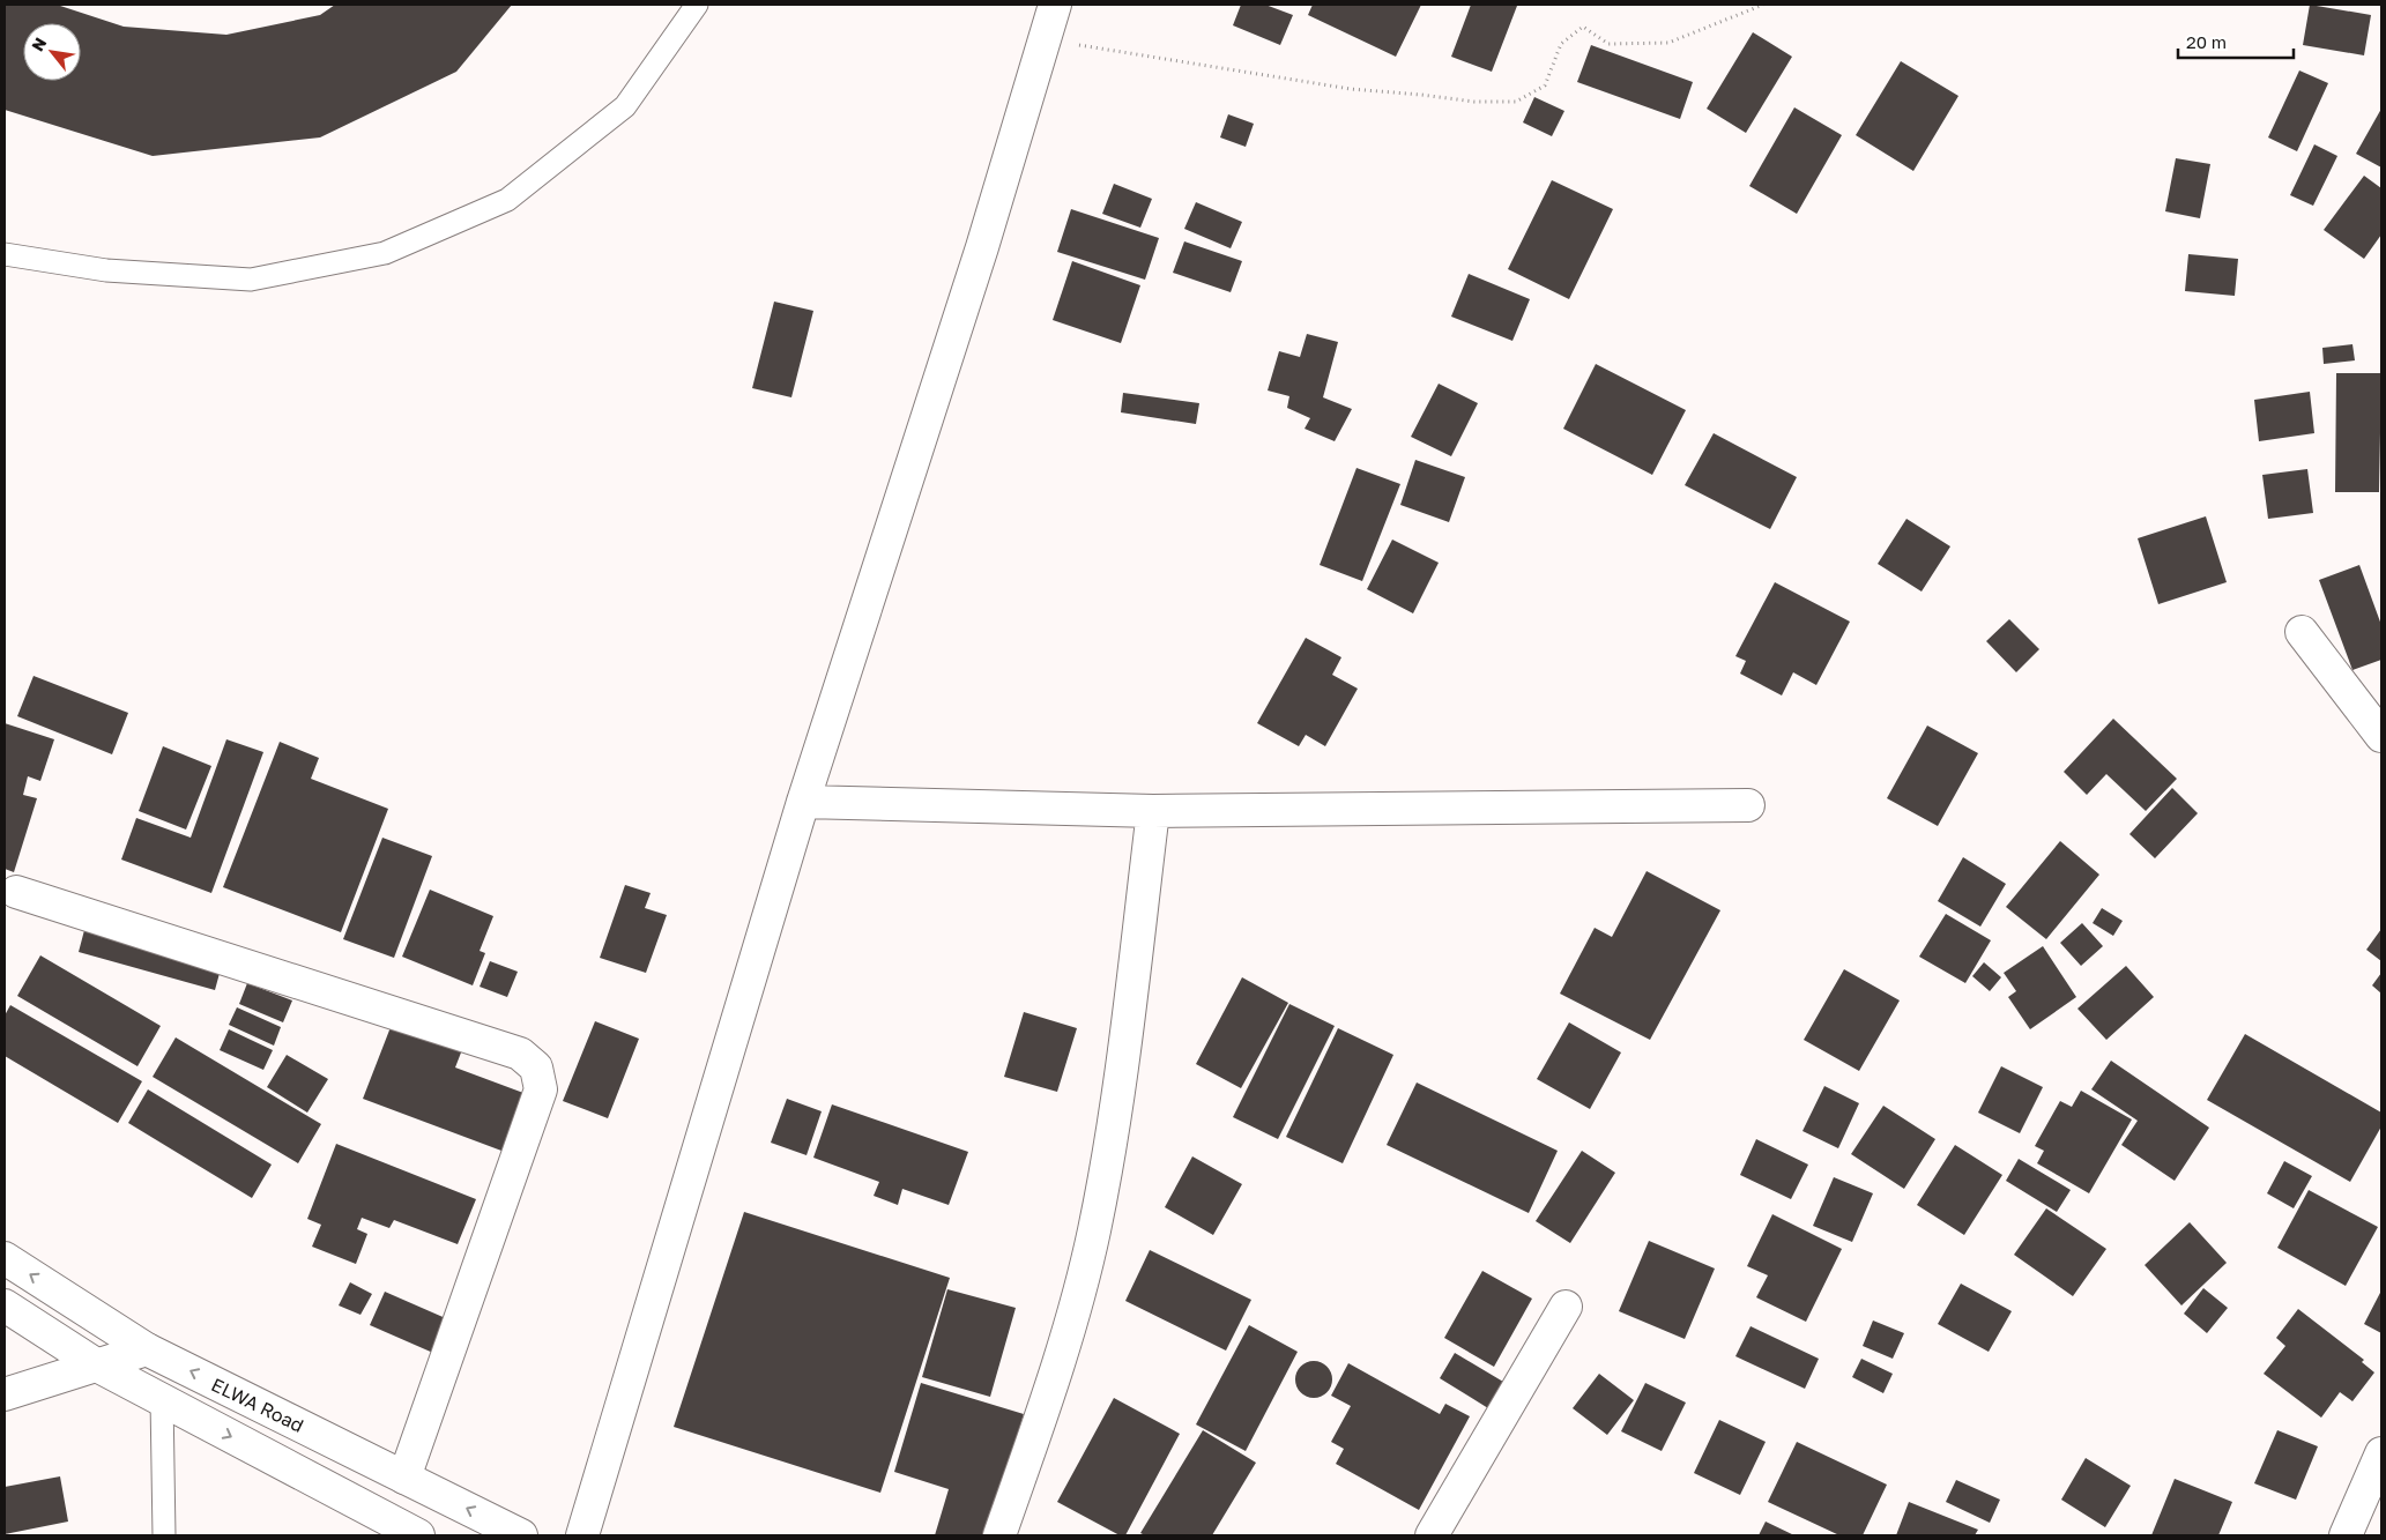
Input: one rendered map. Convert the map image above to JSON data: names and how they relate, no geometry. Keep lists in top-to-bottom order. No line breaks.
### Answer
{"streets":{"street":["ELWA Road"]},"scale_bar":"20 m","north":"top left"}
